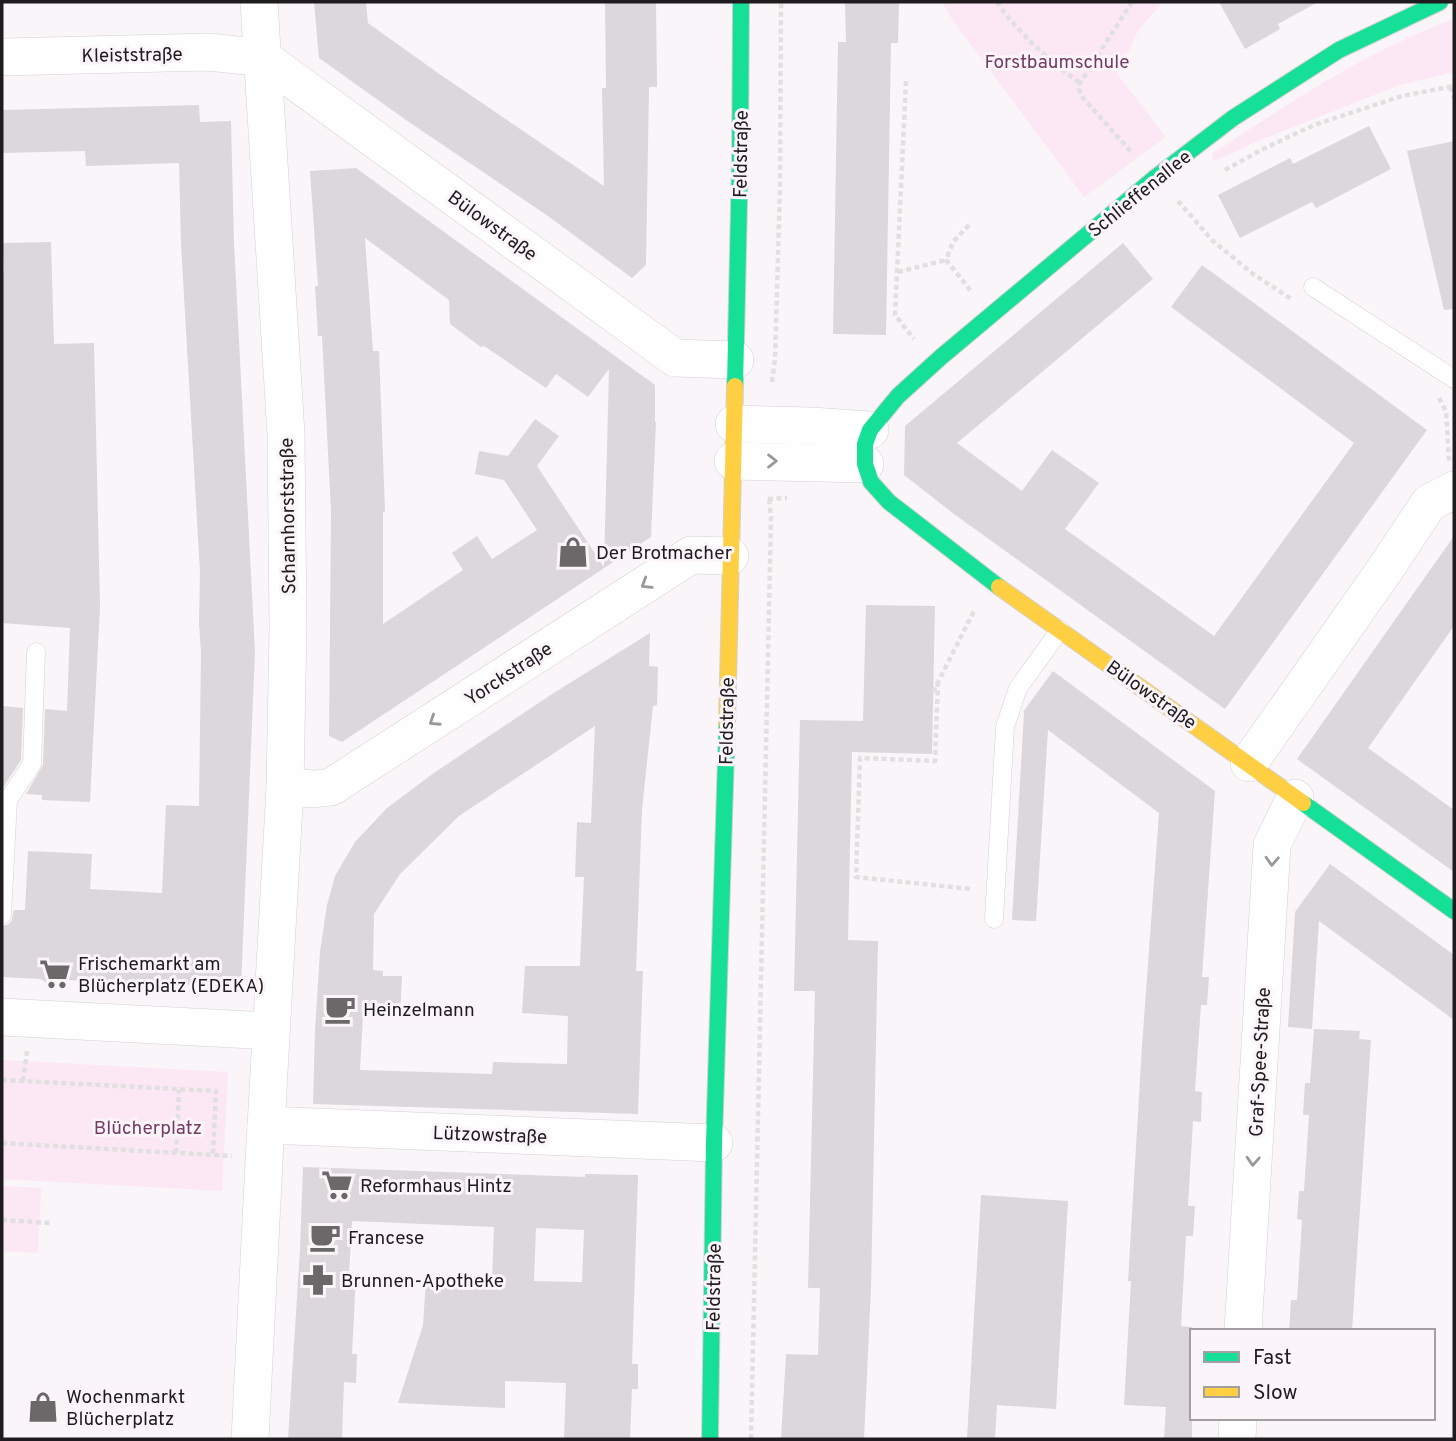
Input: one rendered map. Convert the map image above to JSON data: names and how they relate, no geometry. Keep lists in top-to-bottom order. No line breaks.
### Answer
{"streets":{"street":["Kleiststraße","Feldstraße","Schlieffenallee","Bülowstraße","Scharnhorststraße","Yorckstraße","Graf-Spee-Straße","Lützowstraße"]},"crossings":[["Kleiststraße","Bülowstraße"],["Kleiststraße","Scharnhorststraße"],["Feldstraße","Bülowstraße"],["Feldstraße","Yorckstraße"],["Feldstraße","Lützowstraße"],["Schlieffenallee","Bülowstraße"],["Bülowstraße","Scharnhorststraße"],["Bülowstraße","Graf-Spee-Straße"],["Scharnhorststraße","Yorckstraße"]],"one_way":["Yorckstraße","Graf-Spee-Straße"],"parks":["Forstbaumschule","Blücherplatz"],"places":{"shop":["Der Brotmacher","Wochenmarkt Blücherplatz"],"supermarket":["Frischemarkt am Blücherplatz (EDEKA)","Reformhaus Hintz"],"cafe":["Heinzelmann","Francese"],"pharmacy":["Brunnen-Apotheke"]},"legend":["Fast","Slow"]}
